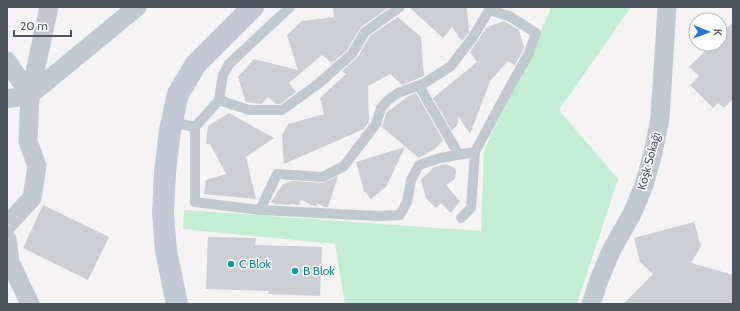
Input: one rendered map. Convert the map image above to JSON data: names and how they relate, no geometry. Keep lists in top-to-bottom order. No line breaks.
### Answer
{"streets":{"street":["Köşk Sokağı"]},"places":["C Blok","B Blok"],"scale_bar":"20 m","north":"right"}
